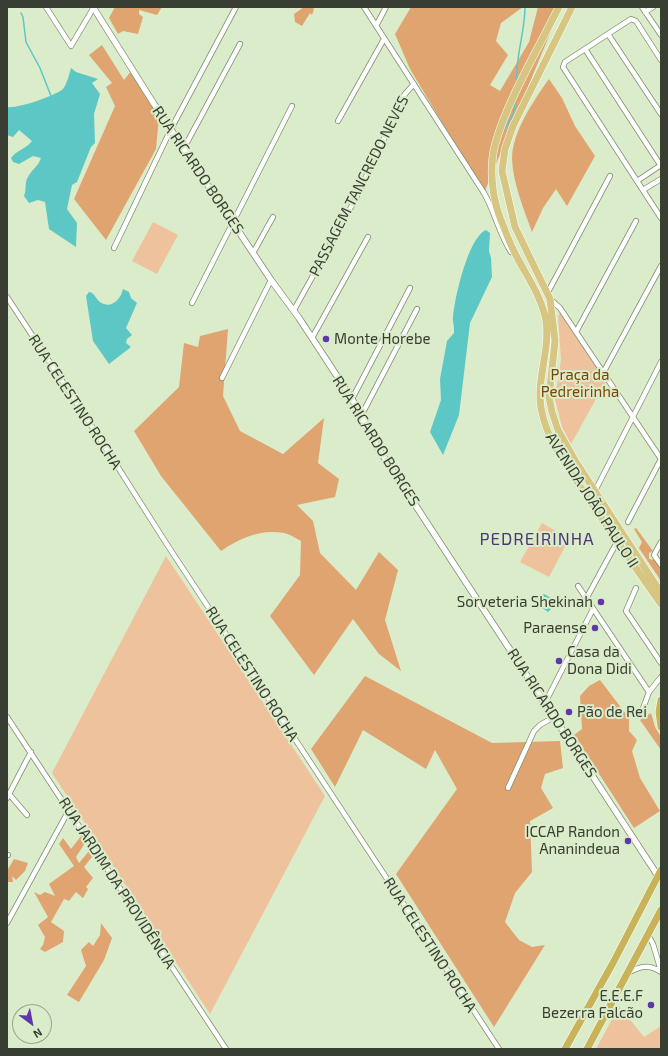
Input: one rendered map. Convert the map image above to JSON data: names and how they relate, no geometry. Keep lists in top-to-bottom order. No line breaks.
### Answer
{"streets":{"main road":["AVENIDA JOÃO PAULO II"],"street":["RUA RICARDO BORGES","PASSAGEM TANCREDO NEVES","RUA CELESTINO ROCHA","RUA JARDIM DA PROVIDÊNCIA"]},"crossings":[["RUA RICARDO BORGES","PASSAGEM TANCREDO NEVES"]],"districts":["PEDREIRINHA"],"parks":["Praça da Pedreirinha"],"places":["Monte Horebe","Sorveteria Shekinah","Paraense","Casa da Dona Didi","Pão de Rei","ICCAP Randon Ananindeua","E.E.E.F Bezerra Falcão"],"north":"bottom right"}
